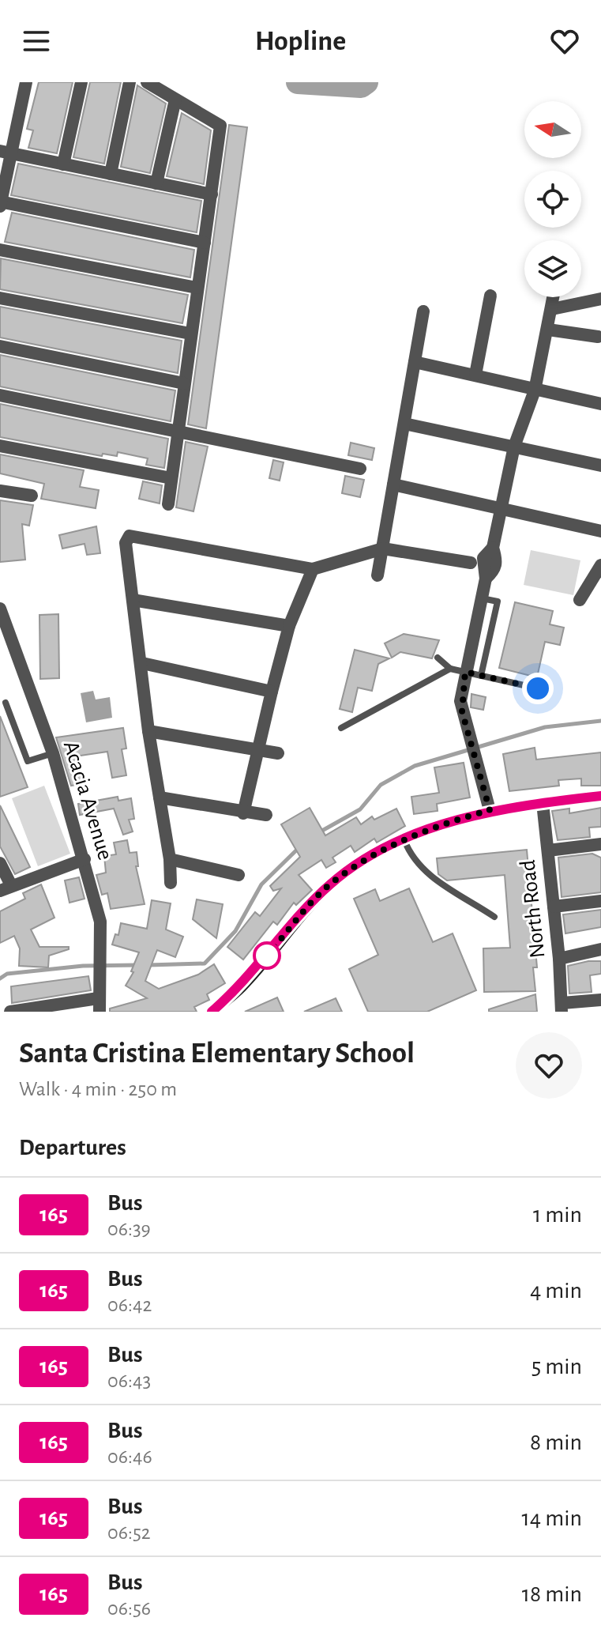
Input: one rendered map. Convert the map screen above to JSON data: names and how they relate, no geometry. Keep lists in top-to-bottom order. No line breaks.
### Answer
{"streets":{"street":["Acacia Avenue","North Road"]},"lines":["bus line 165"],"north":"left","page":{"header":"Hopline","heading":[["Santa Cristina Elementary School","Walk · 4 min · 250 m"],"Departures"],"list":[{"mark":"165","name":"Bus","note":"06:39","value":"1 min"},{"mark":"165","name":"Bus","note":"06:42","value":"4 min"},{"mark":"165","name":"Bus","note":"06:43","value":"5 min"},{"mark":"165","name":"Bus","note":"06:46","value":"8 min"},{"mark":"165","name":"Bus","note":"06:52","value":"14 min"},{"mark":"165","name":"Bus","note":"06:56","value":"18 min"}]}}
